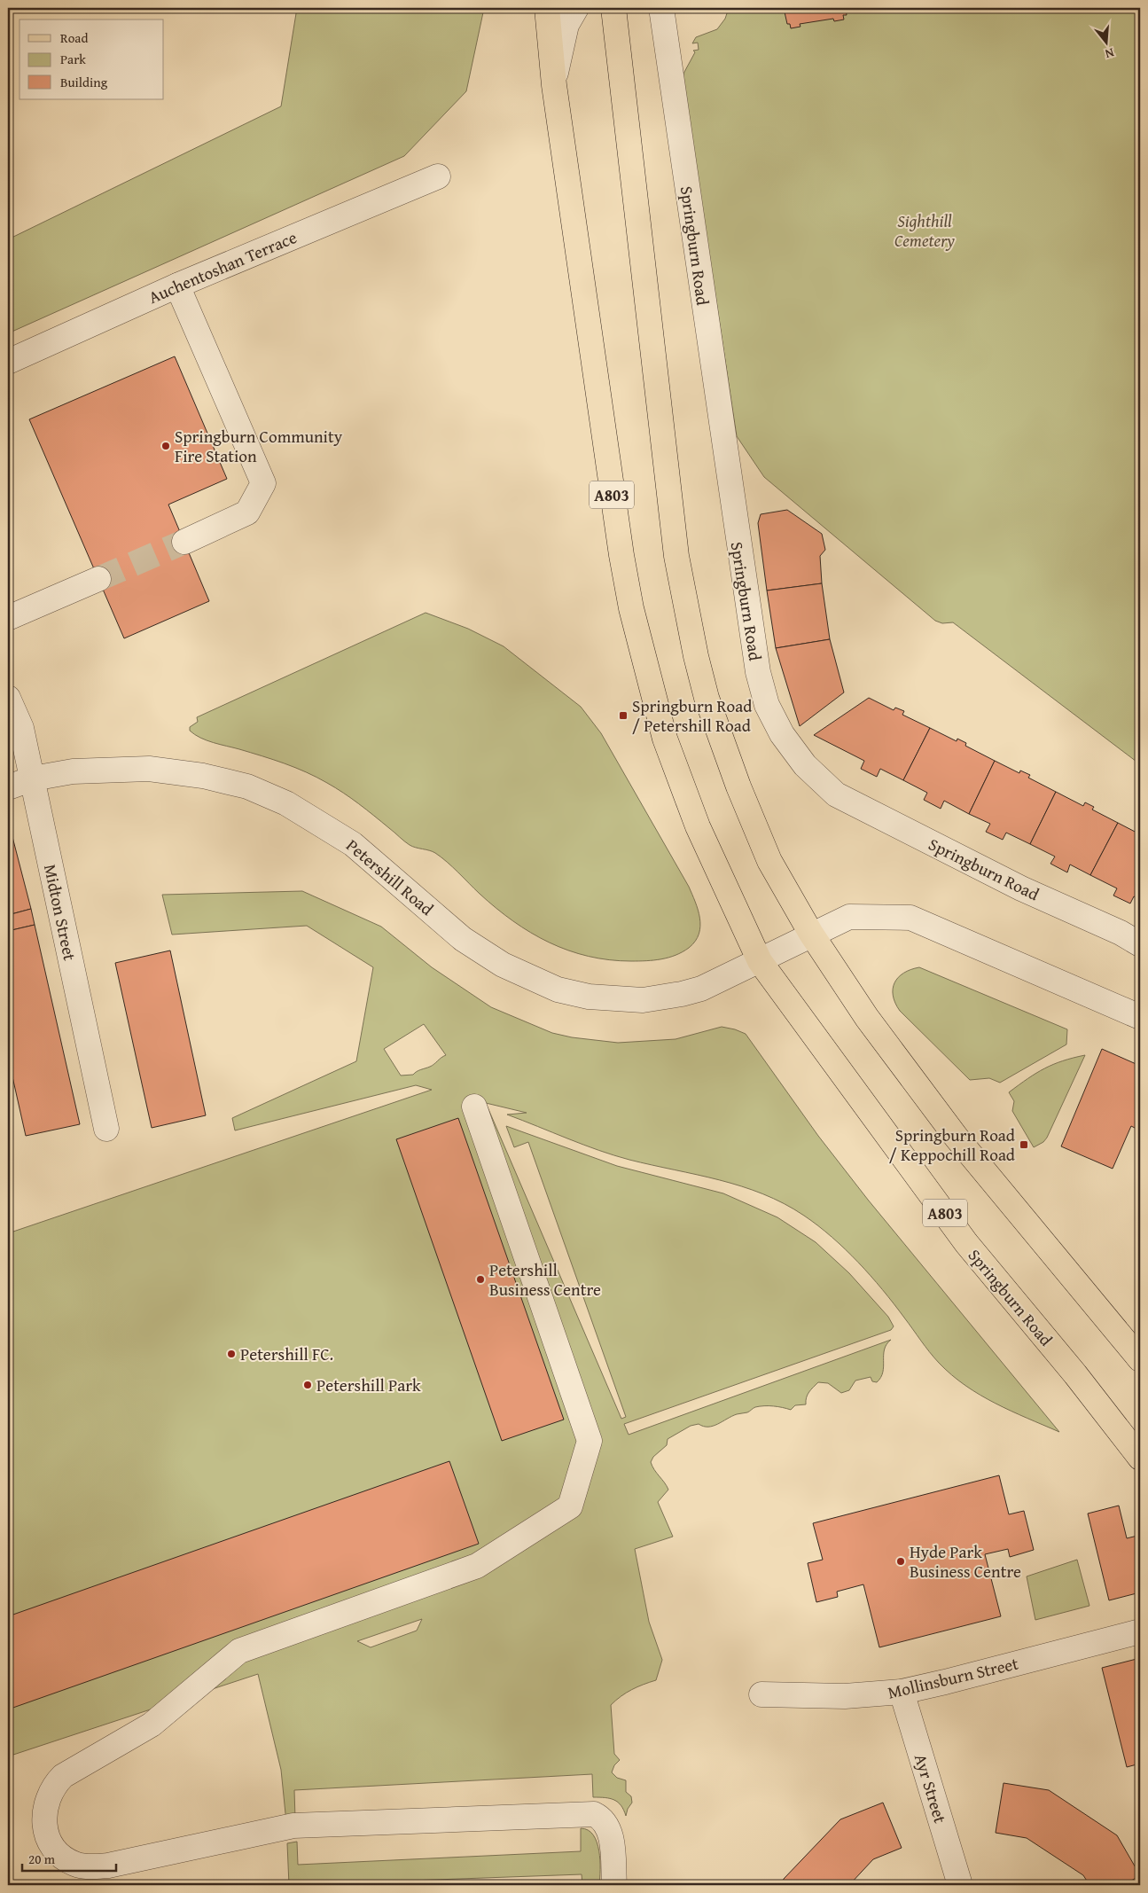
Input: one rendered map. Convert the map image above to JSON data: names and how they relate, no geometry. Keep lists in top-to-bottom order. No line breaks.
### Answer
{"streets":{"main road":["Springburn Road","A803"],"street":["Auchentoshan Terrace","Petershill Road","Midton Street","Mollinsburn Street","Ayr Street"]},"crossings":[["Springburn Road","Petershill Road"],["Petershill Road","Midton Street"],["Mollinsburn Street","Ayr Street"]],"parks":["Sighthill Cemetery"],"places":{"other":["Springburn Community Fire Station","Petershill Business Centre","Petershill FC.","Petershill Park","Hyde Park Business Centre"],"transit":["Springburn Road / Petershill Road","Springburn Road / Keppochill Road"]},"legend":["Road","Park","Building"],"scale_bar":"20 m","north":"bottom"}
